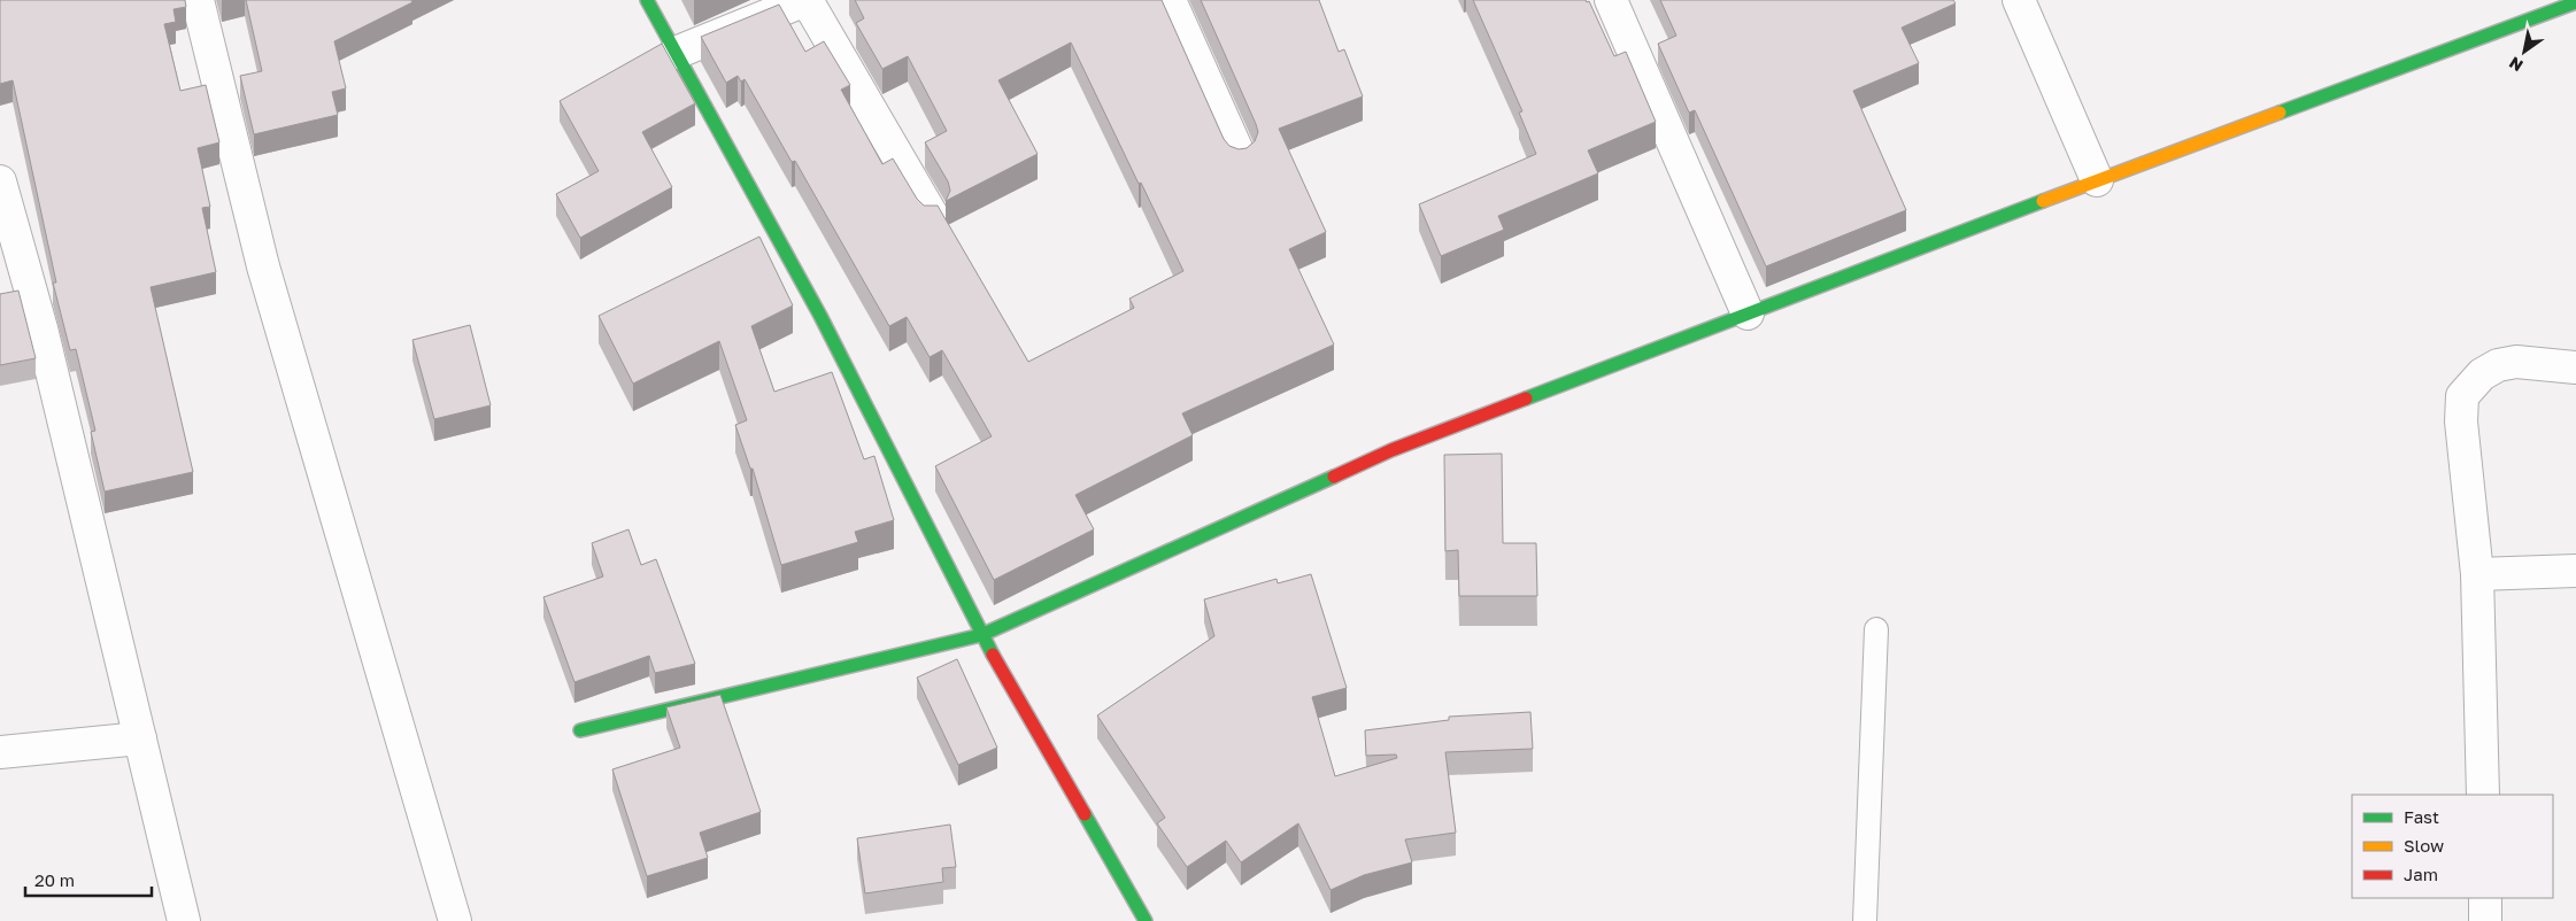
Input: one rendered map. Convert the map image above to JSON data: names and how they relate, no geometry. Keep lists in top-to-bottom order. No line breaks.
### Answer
{"legend":["Fast","Slow","Jam"],"scale_bar":"20 m","north":"bottom left"}
